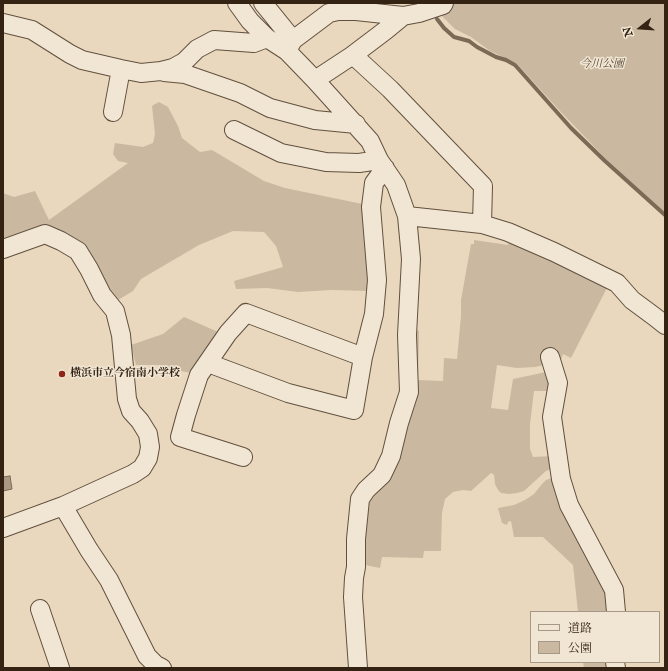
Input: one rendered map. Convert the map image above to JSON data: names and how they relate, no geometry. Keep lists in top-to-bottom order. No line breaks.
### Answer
{"parks":["今川公園"],"places":["横浜市立今宿南小学校"],"legend":["道路","公園"],"north":"left"}
